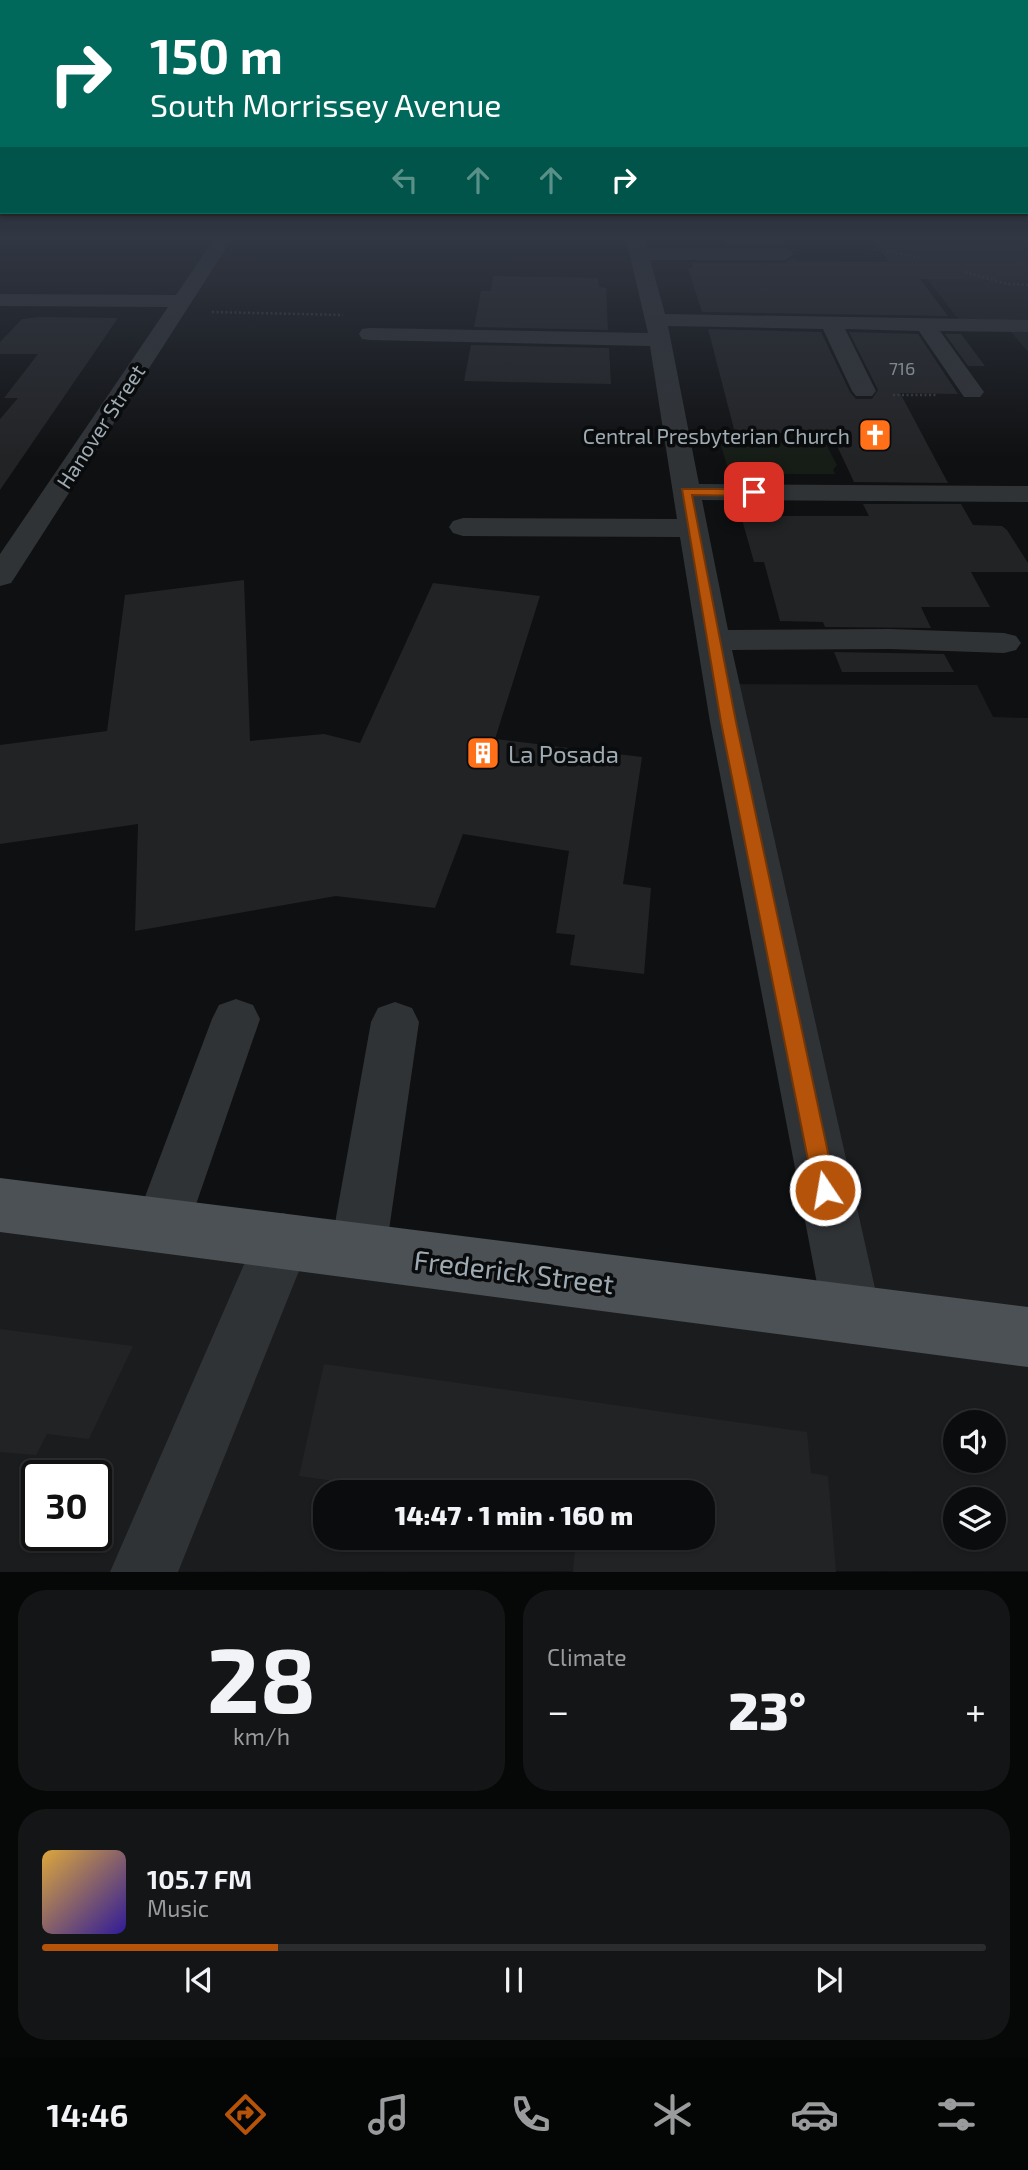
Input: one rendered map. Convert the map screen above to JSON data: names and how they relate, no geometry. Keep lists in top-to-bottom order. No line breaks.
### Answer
{"streets":{"main road":["Frederick Street"],"street":["Hanover Street"]},"places":{"church":["Central Presbyterian Church"],"building":["La Posada"]},"house_numbers":["716"],"page":{"turn":["150 m","South Morrissey Avenue"],"limit":"30","trip":"14:47 · 1 min · 160 m","tile":[["28","km/h"],"Climate"],"heat":["−","23°","+"],"song":["105.7 FM","Music"],"tabs":"14:46"}}
